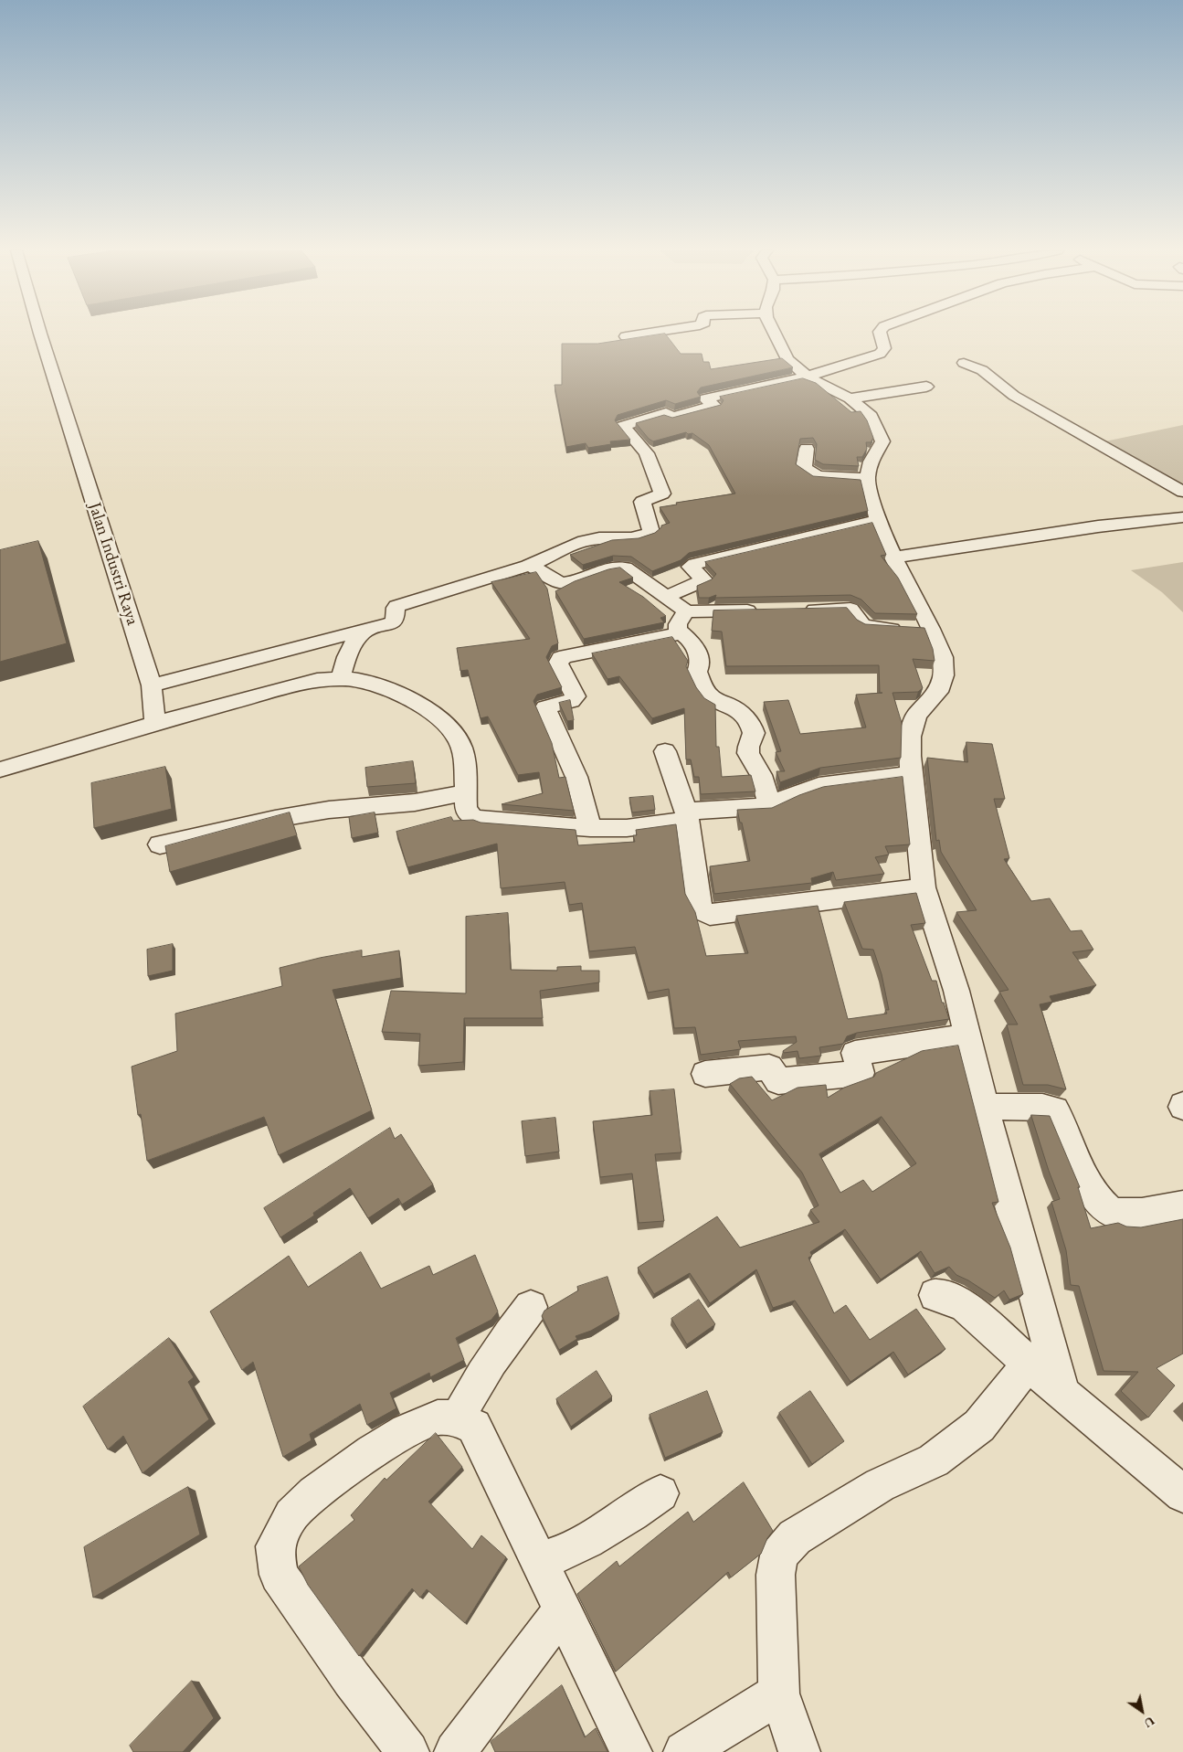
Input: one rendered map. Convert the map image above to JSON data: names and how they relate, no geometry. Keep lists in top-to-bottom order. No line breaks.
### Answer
{"streets":{"street":["Jalan Industri Raya"]},"north":"bottom right"}
